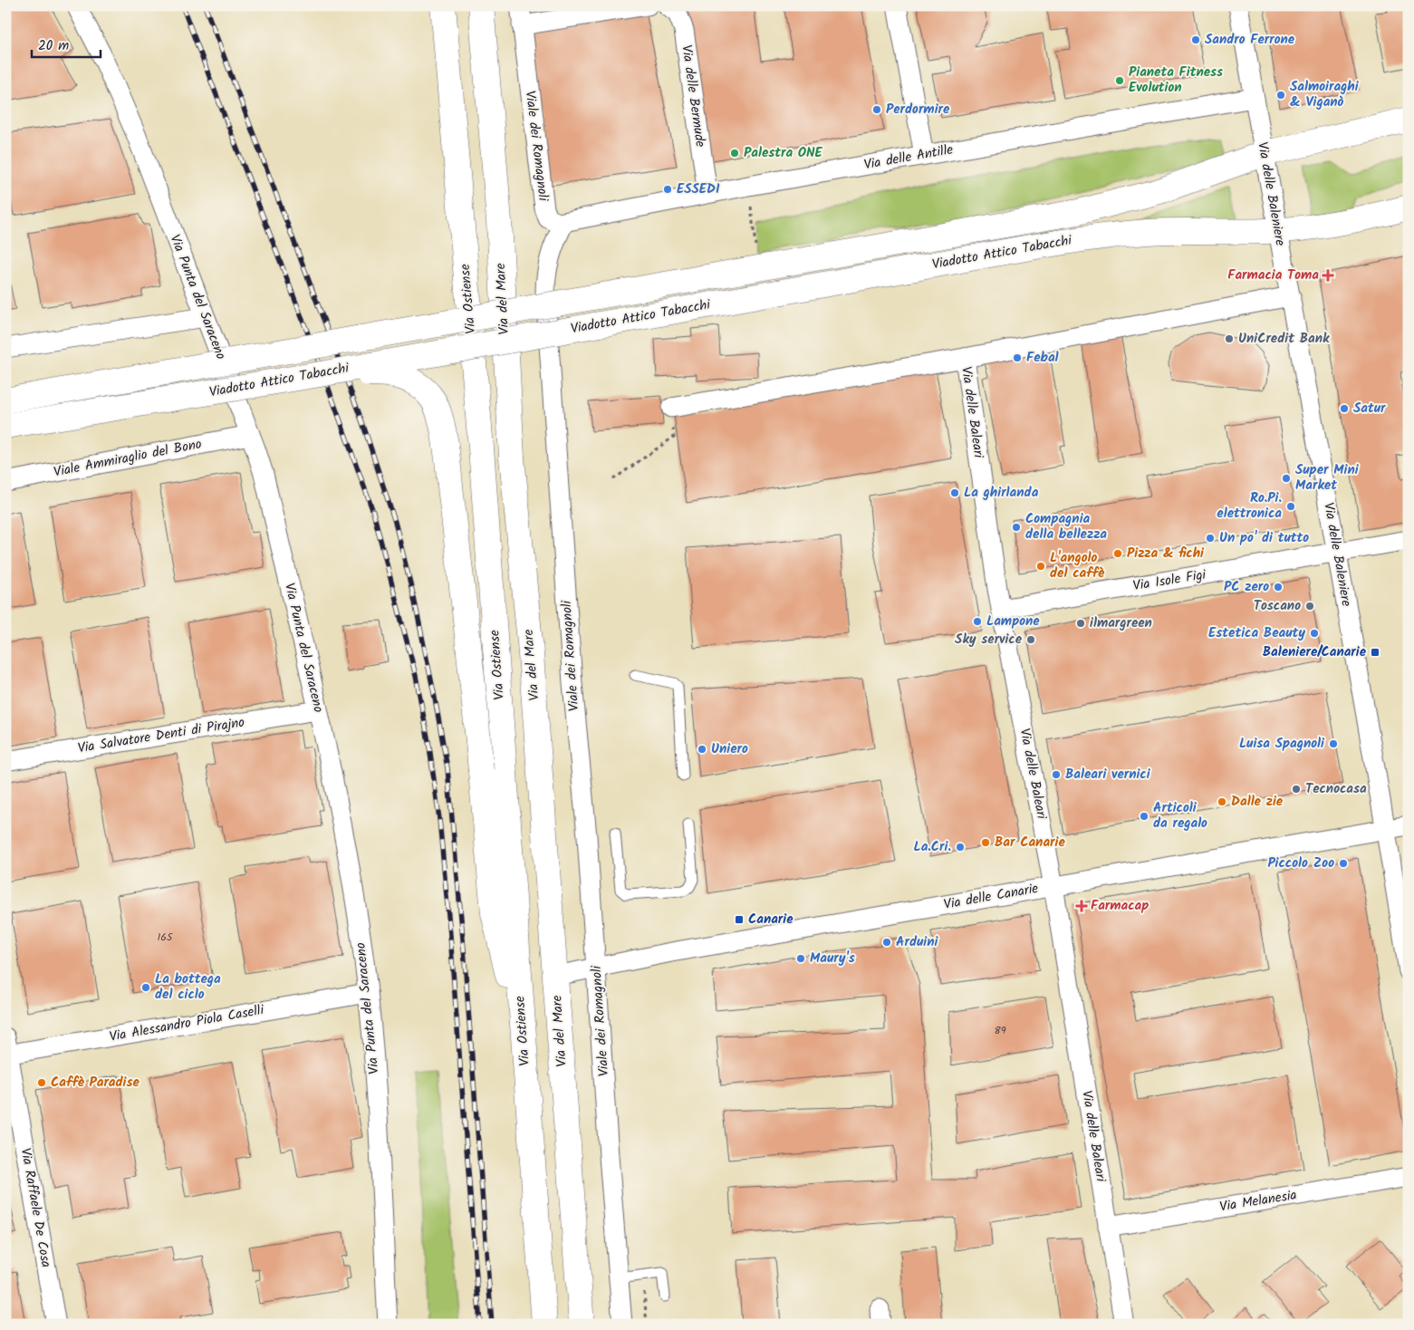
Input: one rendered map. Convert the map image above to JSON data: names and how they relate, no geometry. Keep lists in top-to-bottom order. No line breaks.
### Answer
{"streets":{"street":["Via delle Bermude","Viale dei Romagnoli","Via delle Antille","Via delle Baleniere","Viadotto Attico Tabacchi","Via Punta del Saraceno","Via Ostiense","Via del Mare","Via delle Baleari","Viale Ammiraglio del Bono","Via Isole Figi","Via Salvatore Denti di Pirajno","Via delle Canarie","Via Alessandro Piola Caselli","Via Melanesia","Via Raffaele De Cosa"]},"crossings":[["Via delle Bermude","Via delle Antille"],["Viale dei Romagnoli","Via delle Antille"],["Viale dei Romagnoli","Via delle Canarie"],["Via delle Antille","Via delle Baleniere"],["Via delle Baleniere","Viadotto Attico Tabacchi"],["Via delle Baleniere","Via Isole Figi"],["Via delle Baleniere","Via delle Canarie"],["Via Punta del Saraceno","Viale Ammiraglio del Bono"],["Via Punta del Saraceno","Via Salvatore Denti di Pirajno"],["Via Punta del Saraceno","Via Alessandro Piola Caselli"],["Via delle Baleari","Via Isole Figi"],["Via delle Baleari","Via delle Canarie"],["Via delle Baleari","Via Melanesia"],["Via Alessandro Piola Caselli","Via Raffaele De Cosa"]],"places":{"other":["Sandro Ferrone","Pianeta Fitness Evolution","Salmoiraghi & Viganò","Perdormire","Palestra ONE","ESSEDI","UniCredit Bank","Febal","Satur","Super Mini Market","La ghirlanda","Ro.Pi. elettronica","Compagnia della bellezza","Un po' di tutto","Pizza & fichi","L'angolo del caffè","PC zero","Toscano","Lampone","ilmargreen","Estetica Beauty","Sky service","Luisa Spagnoli","Uniero","Baleari vernici","Tecnocasa","Dalle zie","Articoli da regalo","Bar Canarie","La.Cri.","Piccolo Zoo","Arduini","Maury's","La bottega del ciclo","Caffè Paradise"],"health":["Farmacia Toma","Farmacap"],"transit":["Baleniere/Canarie","Canarie"]},"house_numbers":["165","89"],"scale_bar":"20 m"}
